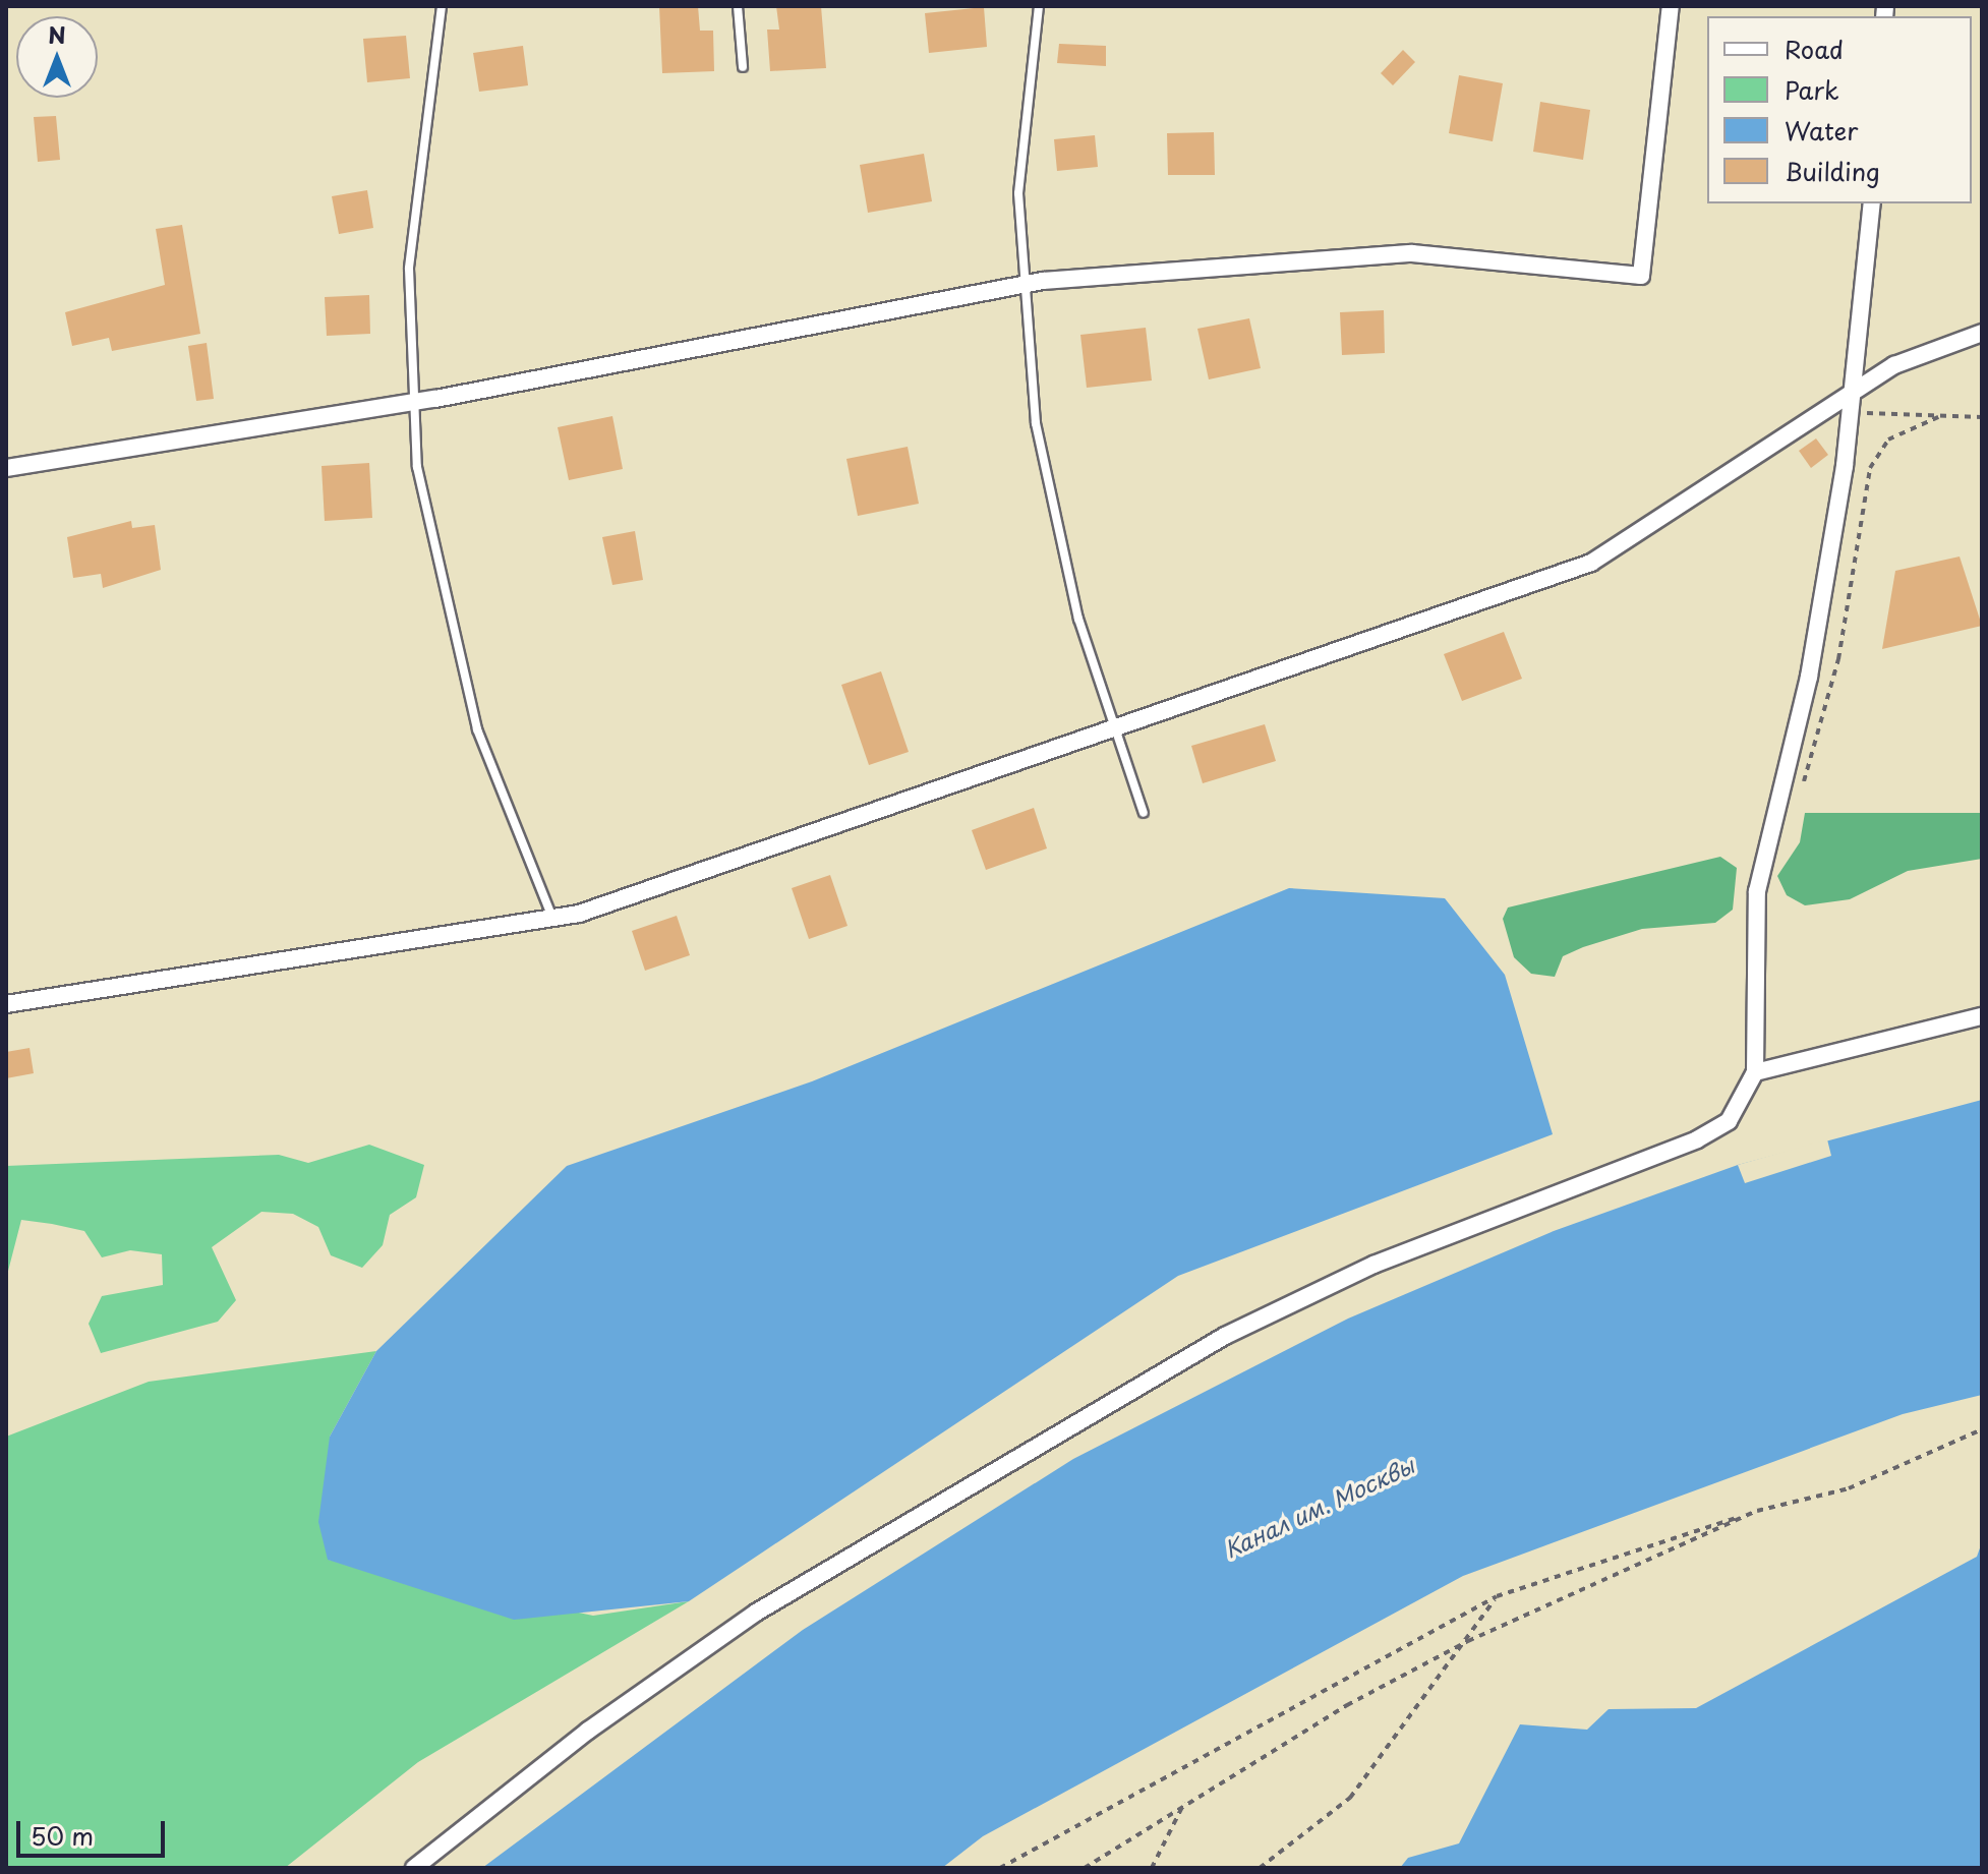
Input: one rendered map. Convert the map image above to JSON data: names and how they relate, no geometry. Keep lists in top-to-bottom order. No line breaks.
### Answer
{"water":["Канал им. Москвы"],"legend":["Road","Park","Water","Building"],"scale_bar":"50 m","north":"top"}
